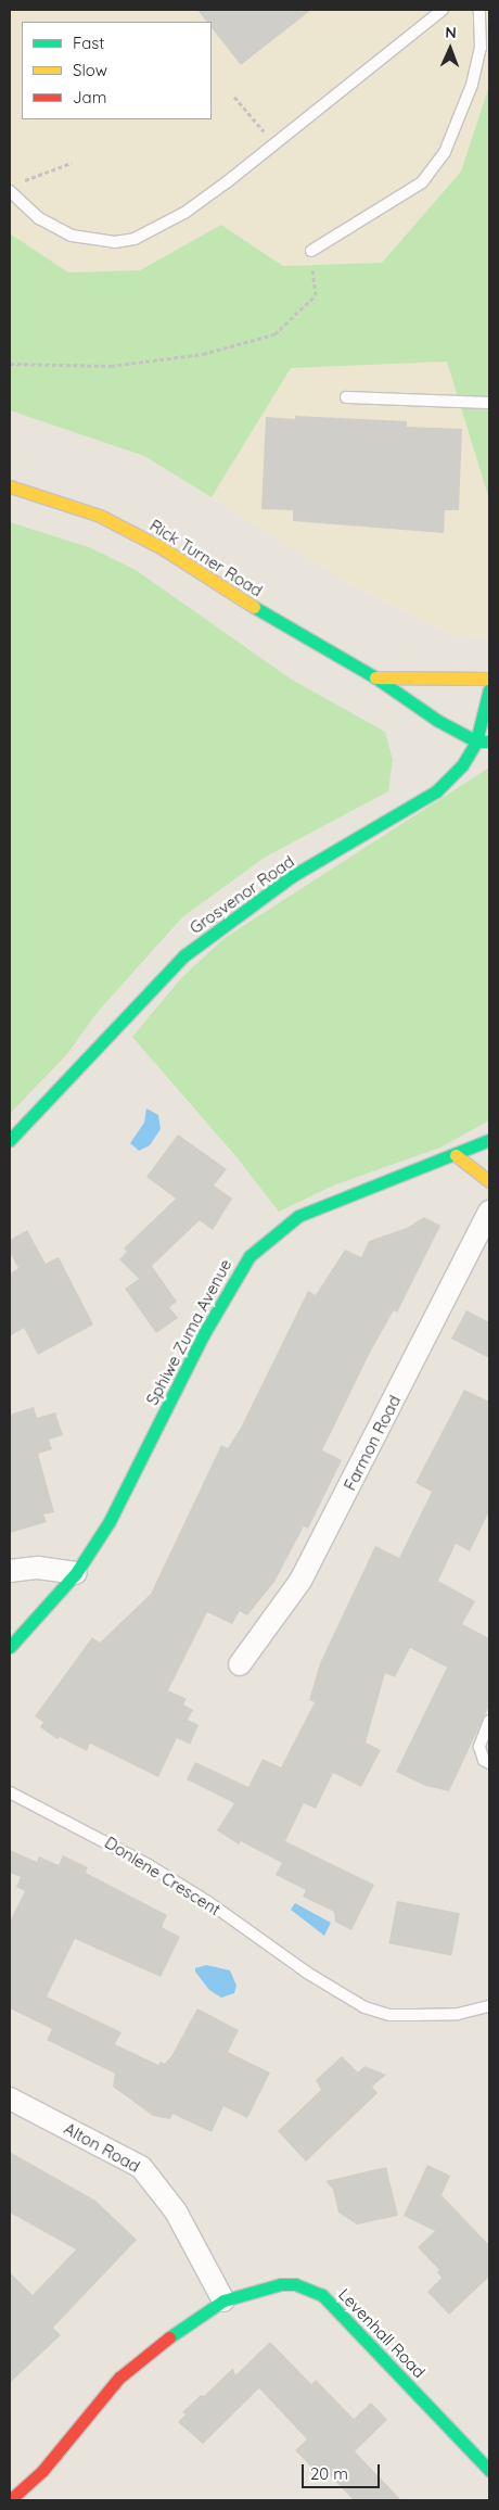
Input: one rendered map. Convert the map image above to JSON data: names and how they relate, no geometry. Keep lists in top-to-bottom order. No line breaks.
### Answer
{"streets":{"street":["Rick Turner Road","Grosvenor Road","Sphiwe Zuma Avenue","Farmon Road","Alton Road","Levenhall Road"],"lane":["Donlene Crescent"]},"crossings":[["Rick Turner Road","Grosvenor Road"],["Alton Road","Levenhall Road"]],"legend":["Fast","Slow","Jam"],"scale_bar":"20 m","north":"top"}
